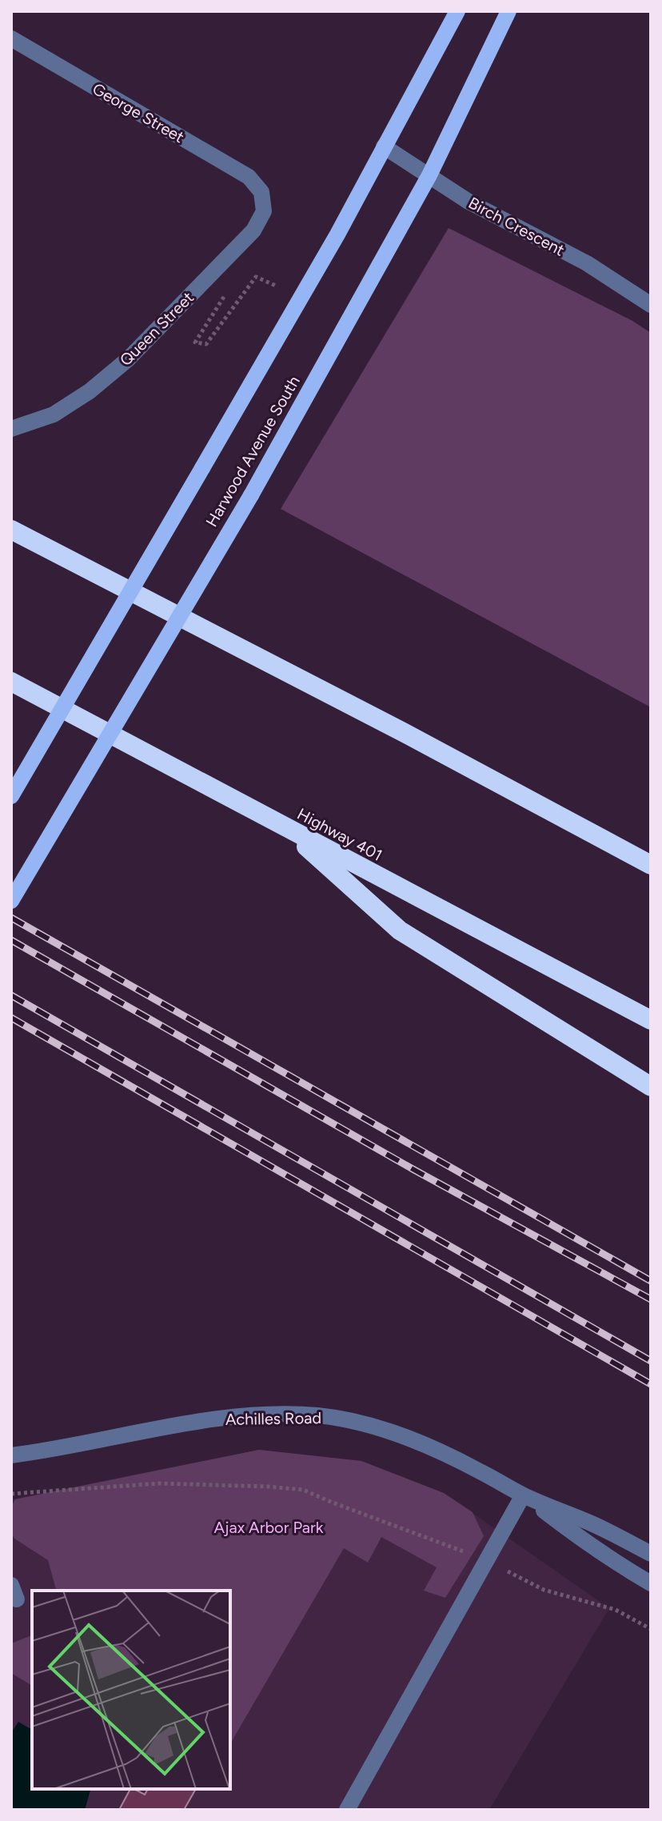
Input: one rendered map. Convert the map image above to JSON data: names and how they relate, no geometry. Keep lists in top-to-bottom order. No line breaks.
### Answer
{"streets":{"highway":["Highway 401"],"main road":["Harwood Avenue South"],"street":["George Street","Birch Crescent","Queen Street","Achilles Road"]},"crossings":[["George Street","Queen Street"],["Birch Crescent","Harwood Avenue South"]],"parks":["Ajax Arbor Park"]}
